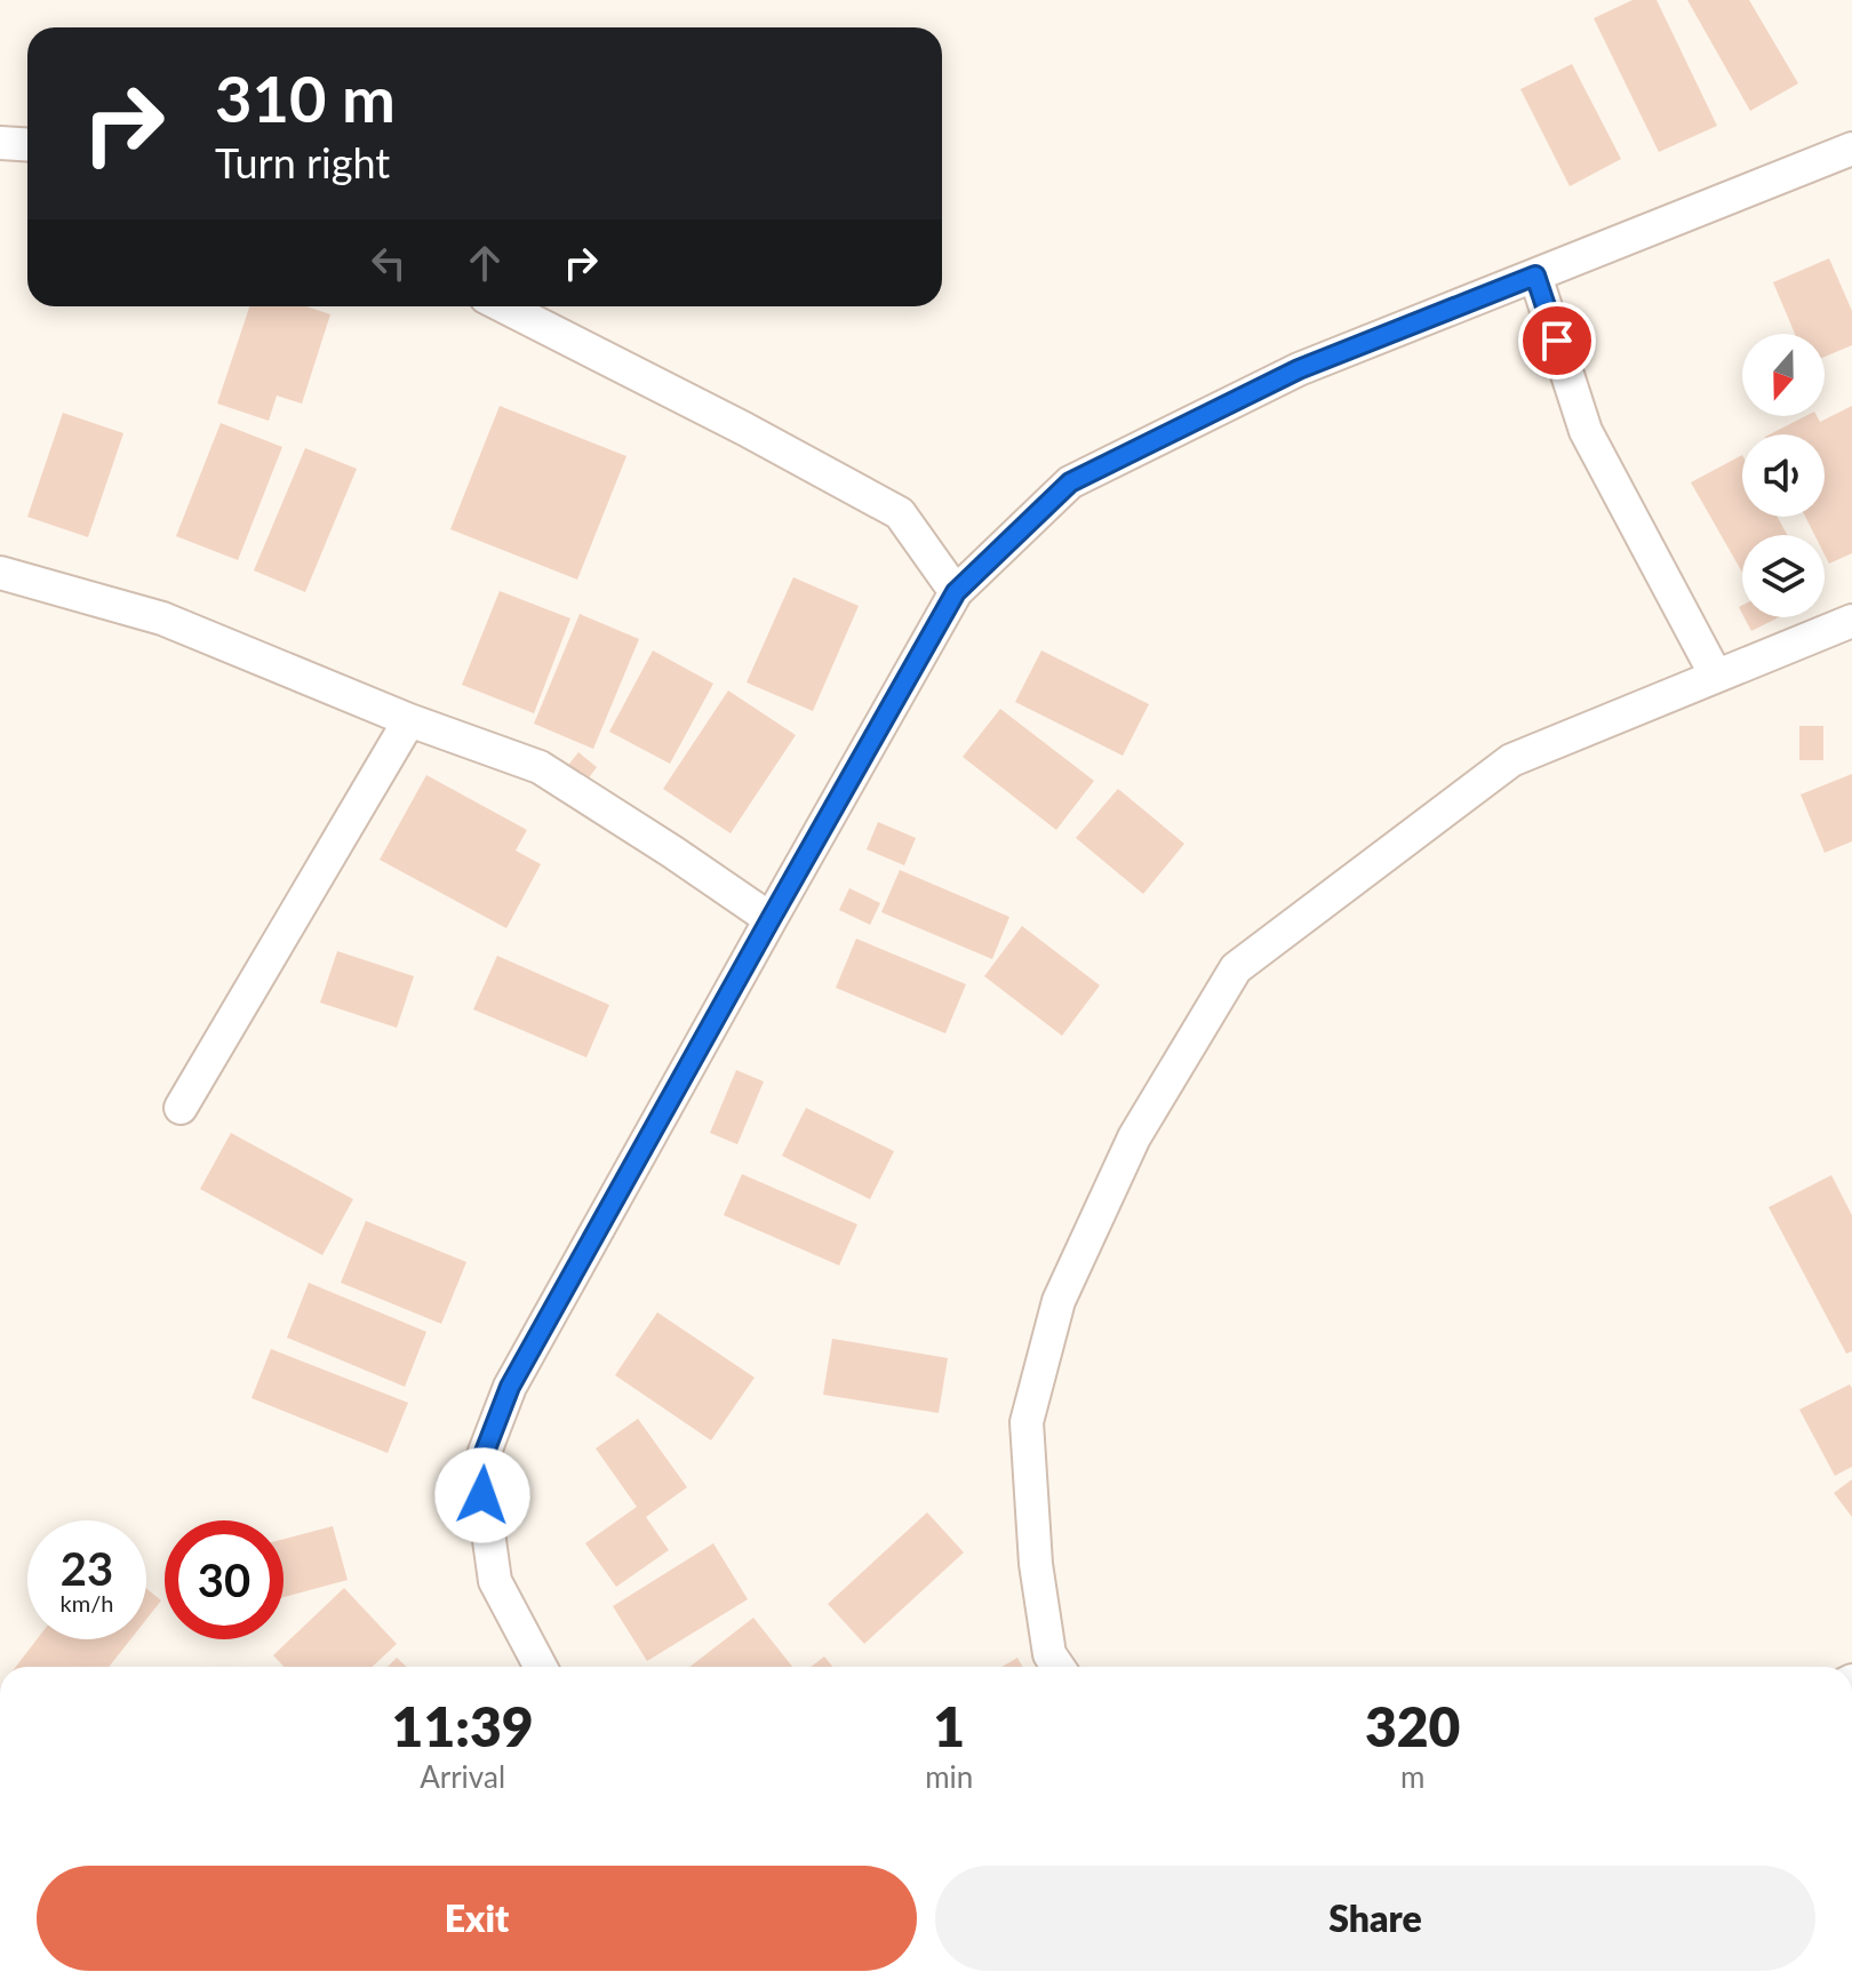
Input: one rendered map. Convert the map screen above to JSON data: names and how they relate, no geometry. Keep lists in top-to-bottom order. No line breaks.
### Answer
{"north":"bottom","page":{"turn":["310 m","Turn right"],"speed":"23 km/h","limit":"30","eta":["11:39","Arrival","1","min","320","m"],"buttons":["Exit","Share"]}}
